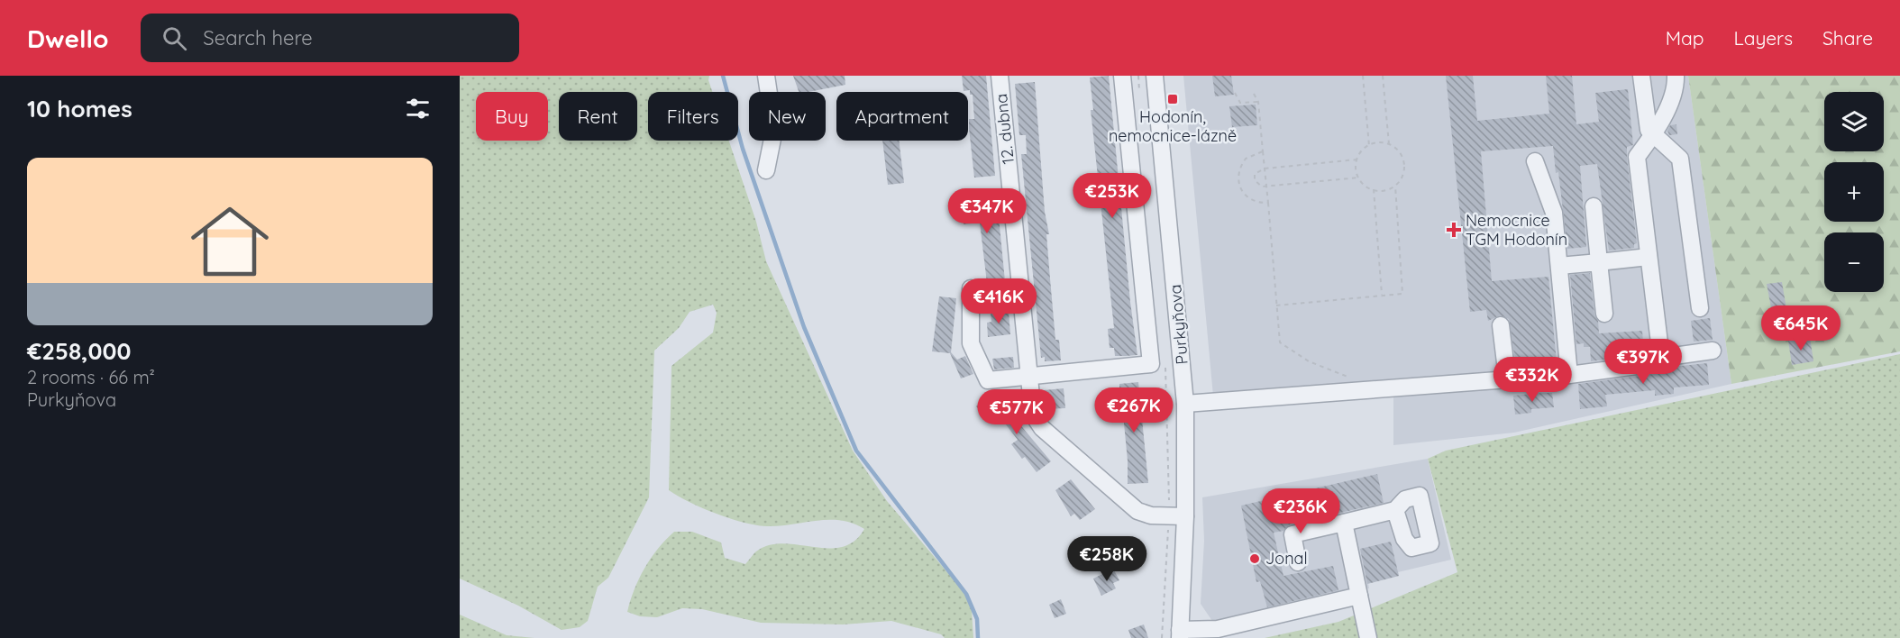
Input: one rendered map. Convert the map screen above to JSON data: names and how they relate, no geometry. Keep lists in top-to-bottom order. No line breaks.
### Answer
{"streets":{"street":["12. dubna","Purkyňova"]},"crossings":[["12. dubna","Purkyňova"]],"places":{"transit":["Hodonín, nemocnice-lázně"],"health":["Nemocnice TGM Hodonín"],"other":["Jonal"]},"page":{"header":"Dwello","search":"Search here","nav":["Map","Layers","Share"],"heading":"10 homes","map_buttons":["+","−"],"chip":["Buy","Rent","Filters","New","Apartment"],"list":[{"name":"€258,000","note":"2 rooms · 66 m² · Purkyňova"}],"price":["€253K","€347K","€416K","€645K","€397K","€332K","€267K","€577K","€236K","€258K"]}}
